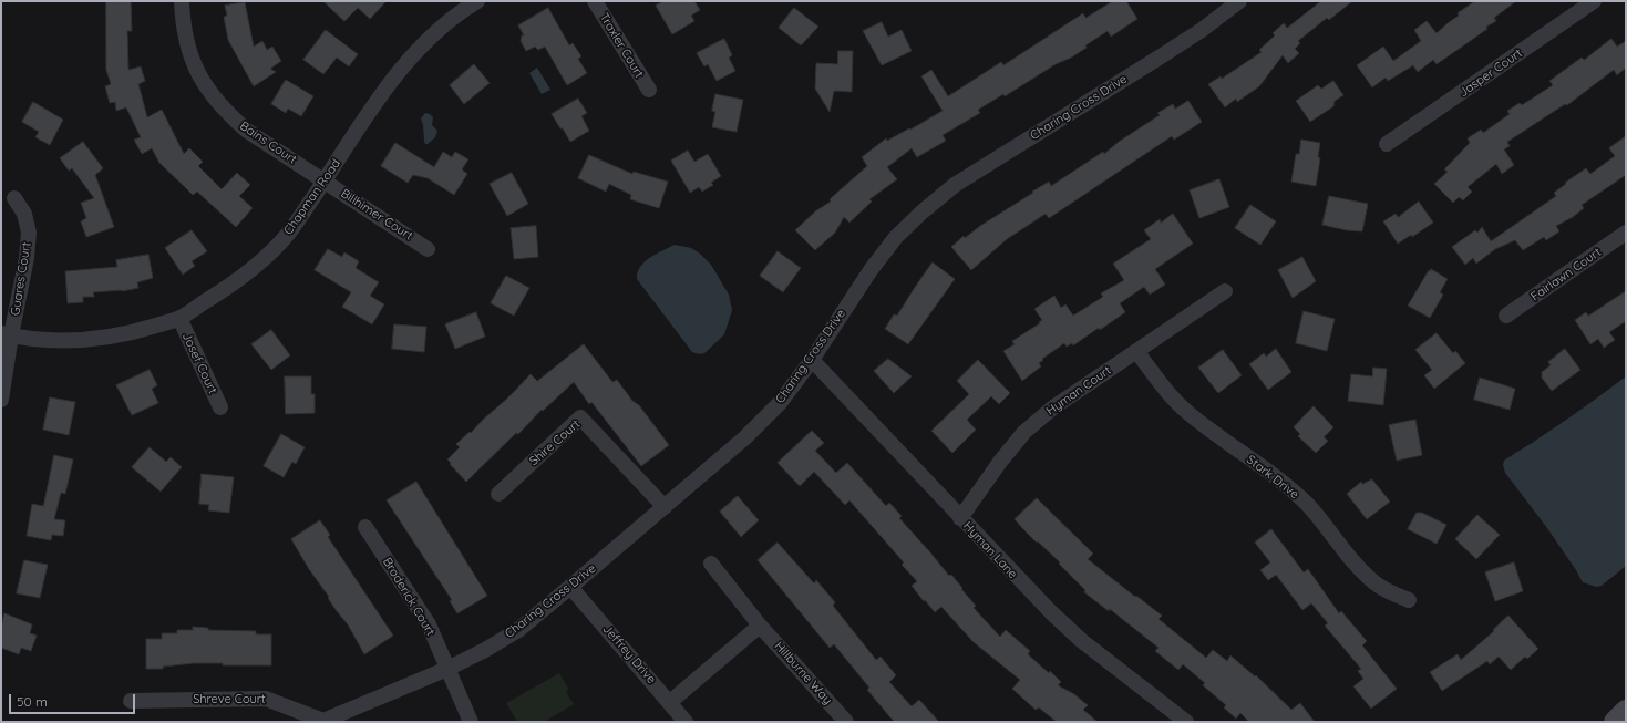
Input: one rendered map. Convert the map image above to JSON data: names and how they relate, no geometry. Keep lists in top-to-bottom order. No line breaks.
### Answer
{"streets":{"street":["Traxler Court","Jasper Court","Charing Cross Drive","Bains Court","Chapman Road","Billhimer Court","Fairlawn Court","Guares Court","Josef Court","Hyman Court","Shire Court","Stark Drive","Hyman Lane","Broderick Court","Jeffrey Drive","Hillburne Way","Shreve Court"]},"crossings":[["Charing Cross Drive","Shire Court"],["Charing Cross Drive","Hyman Lane"],["Charing Cross Drive","Broderick Court"],["Charing Cross Drive","Jeffrey Drive"],["Charing Cross Drive","Shreve Court"],["Bains Court","Chapman Road"],["Bains Court","Billhimer Court"],["Chapman Road","Billhimer Court"],["Chapman Road","Guares Court"],["Chapman Road","Josef Court"],["Hyman Court","Stark Drive"],["Hyman Court","Hyman Lane"]],"scale_bar":"50 m"}
